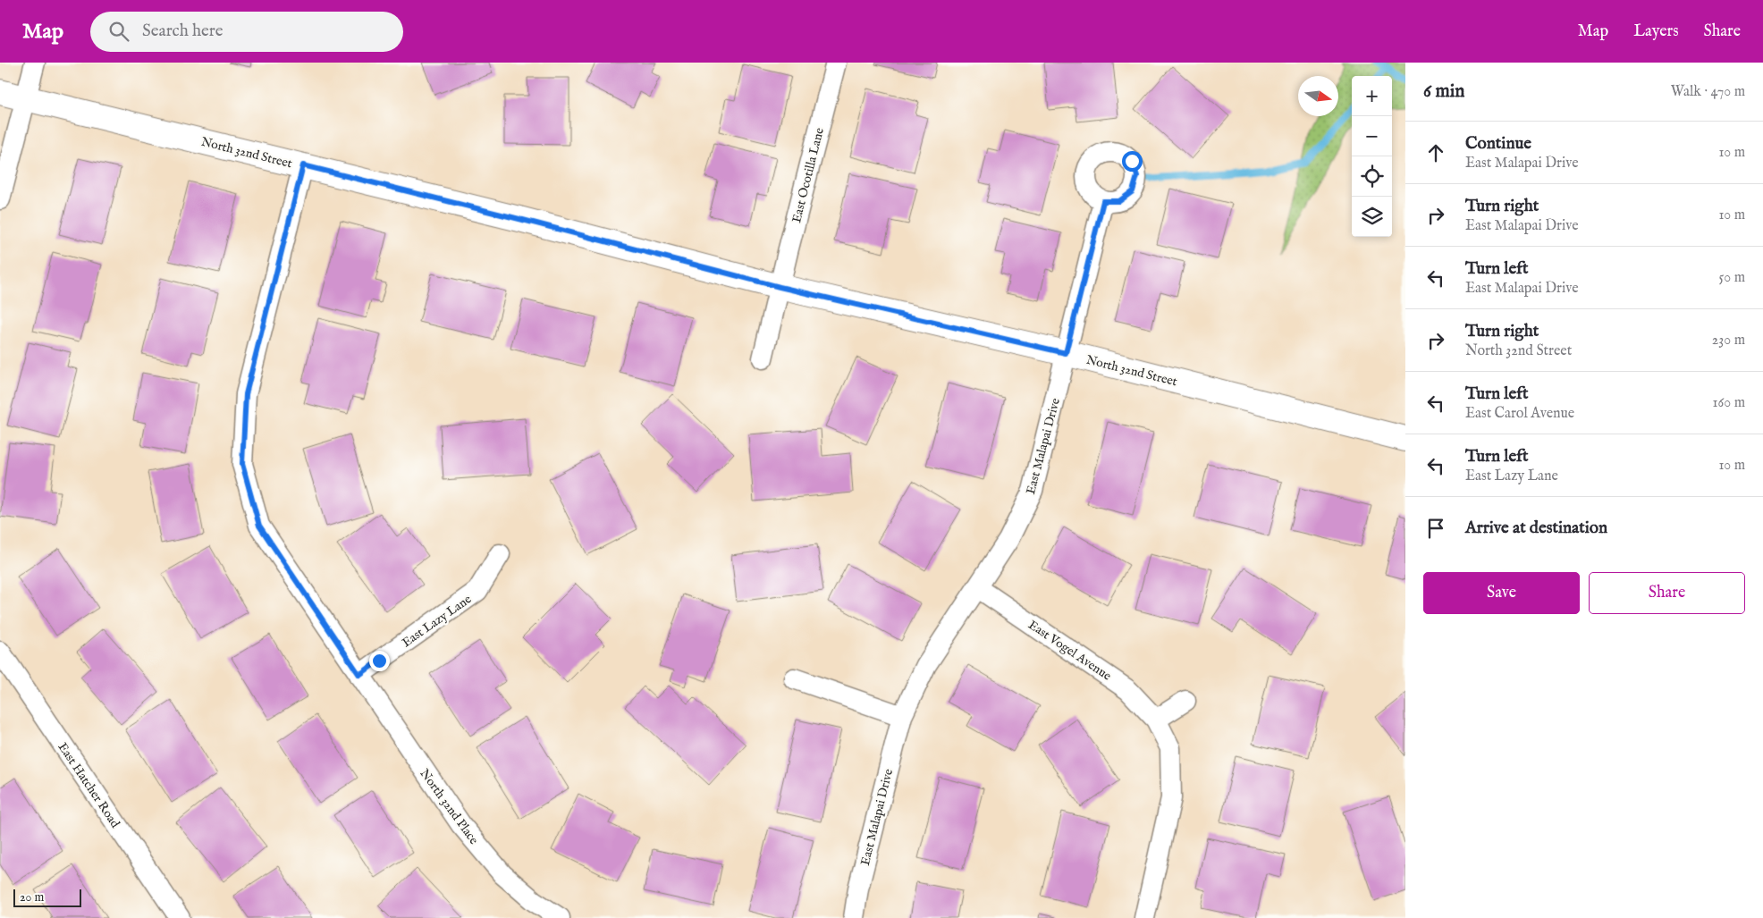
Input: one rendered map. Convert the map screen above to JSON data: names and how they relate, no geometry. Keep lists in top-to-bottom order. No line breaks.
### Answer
{"streets":{"street":["North 32nd Street","East Ocotilla Lane","East Malapai Drive","East Lazy Lane","East Vogel Avenue","East Hatcher Road","North 32nd Place"]},"crossings":[["North 32nd Street","East Ocotilla Lane"],["North 32nd Street","East Malapai Drive"],["North 32nd Street","North 32nd Place"],["East Malapai Drive","East Vogel Avenue"],["East Lazy Lane","North 32nd Place"]],"scale_bar":"20 m","north":"right","page":{"header":"Map","search":"Search here","nav":["Map","Layers","Share"],"heading":["6 min","Walk · 470 m"],"map_buttons":["+","−"],"list":[["Continue","East Malapai Drive","10 m"],["Turn right","East Malapai Drive","10 m"],["Turn left","East Malapai Drive","50 m"],["Turn right","North 32nd Street","230 m"],["Turn left","East Carol Avenue","160 m"],["Turn left","East Lazy Lane","10 m"],"Arrive at destination"],"buttons":["Save","Share"],"scale":"20 m"}}
